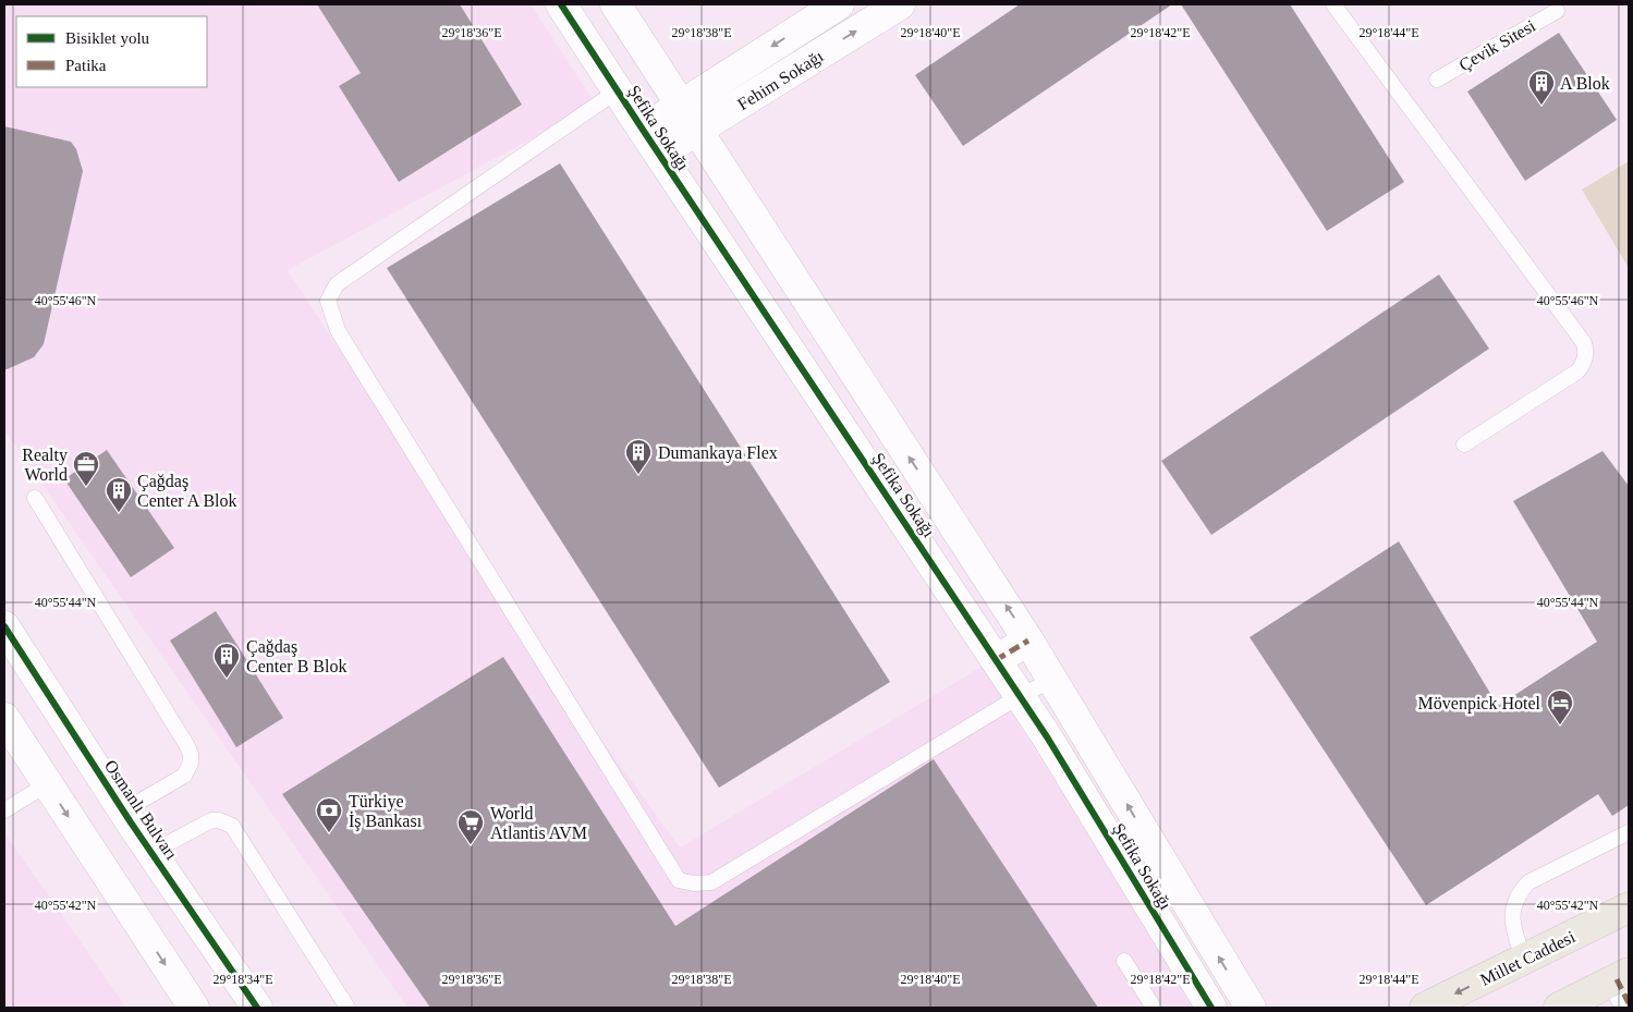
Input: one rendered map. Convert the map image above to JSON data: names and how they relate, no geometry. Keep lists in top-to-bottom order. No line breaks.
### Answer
{"streets":{"main road":["Millet Caddesi"],"street":["Fehim Sokağı","Şefika Sokağı","Osmanlı Bulvarı"],"lane":["Çevik Sitesi"]},"crossings":[["Fehim Sokağı","Şefika Sokağı"]],"one_way":["Millet Caddesi"],"places":{"building":["A Blok","Dumankaya Flex","Çağdaş Center A Blok","Çağdaş Center B Blok"],"office":["Realty World"],"hotel":["Mövenpick Hotel"],"bank":["Türkiye İş Bankası"],"supermarket":["World Atlantis AVM"]},"legend":["Bisiklet yolu","Patika"],"coordinates":["29°18'36\"E","29°18'38\"E","29°18'40\"E","29°18'42\"E","29°18'44\"E","40°55'46\"N","40°55'44\"N","40°55'42\"N","29°18'34\"E"]}
